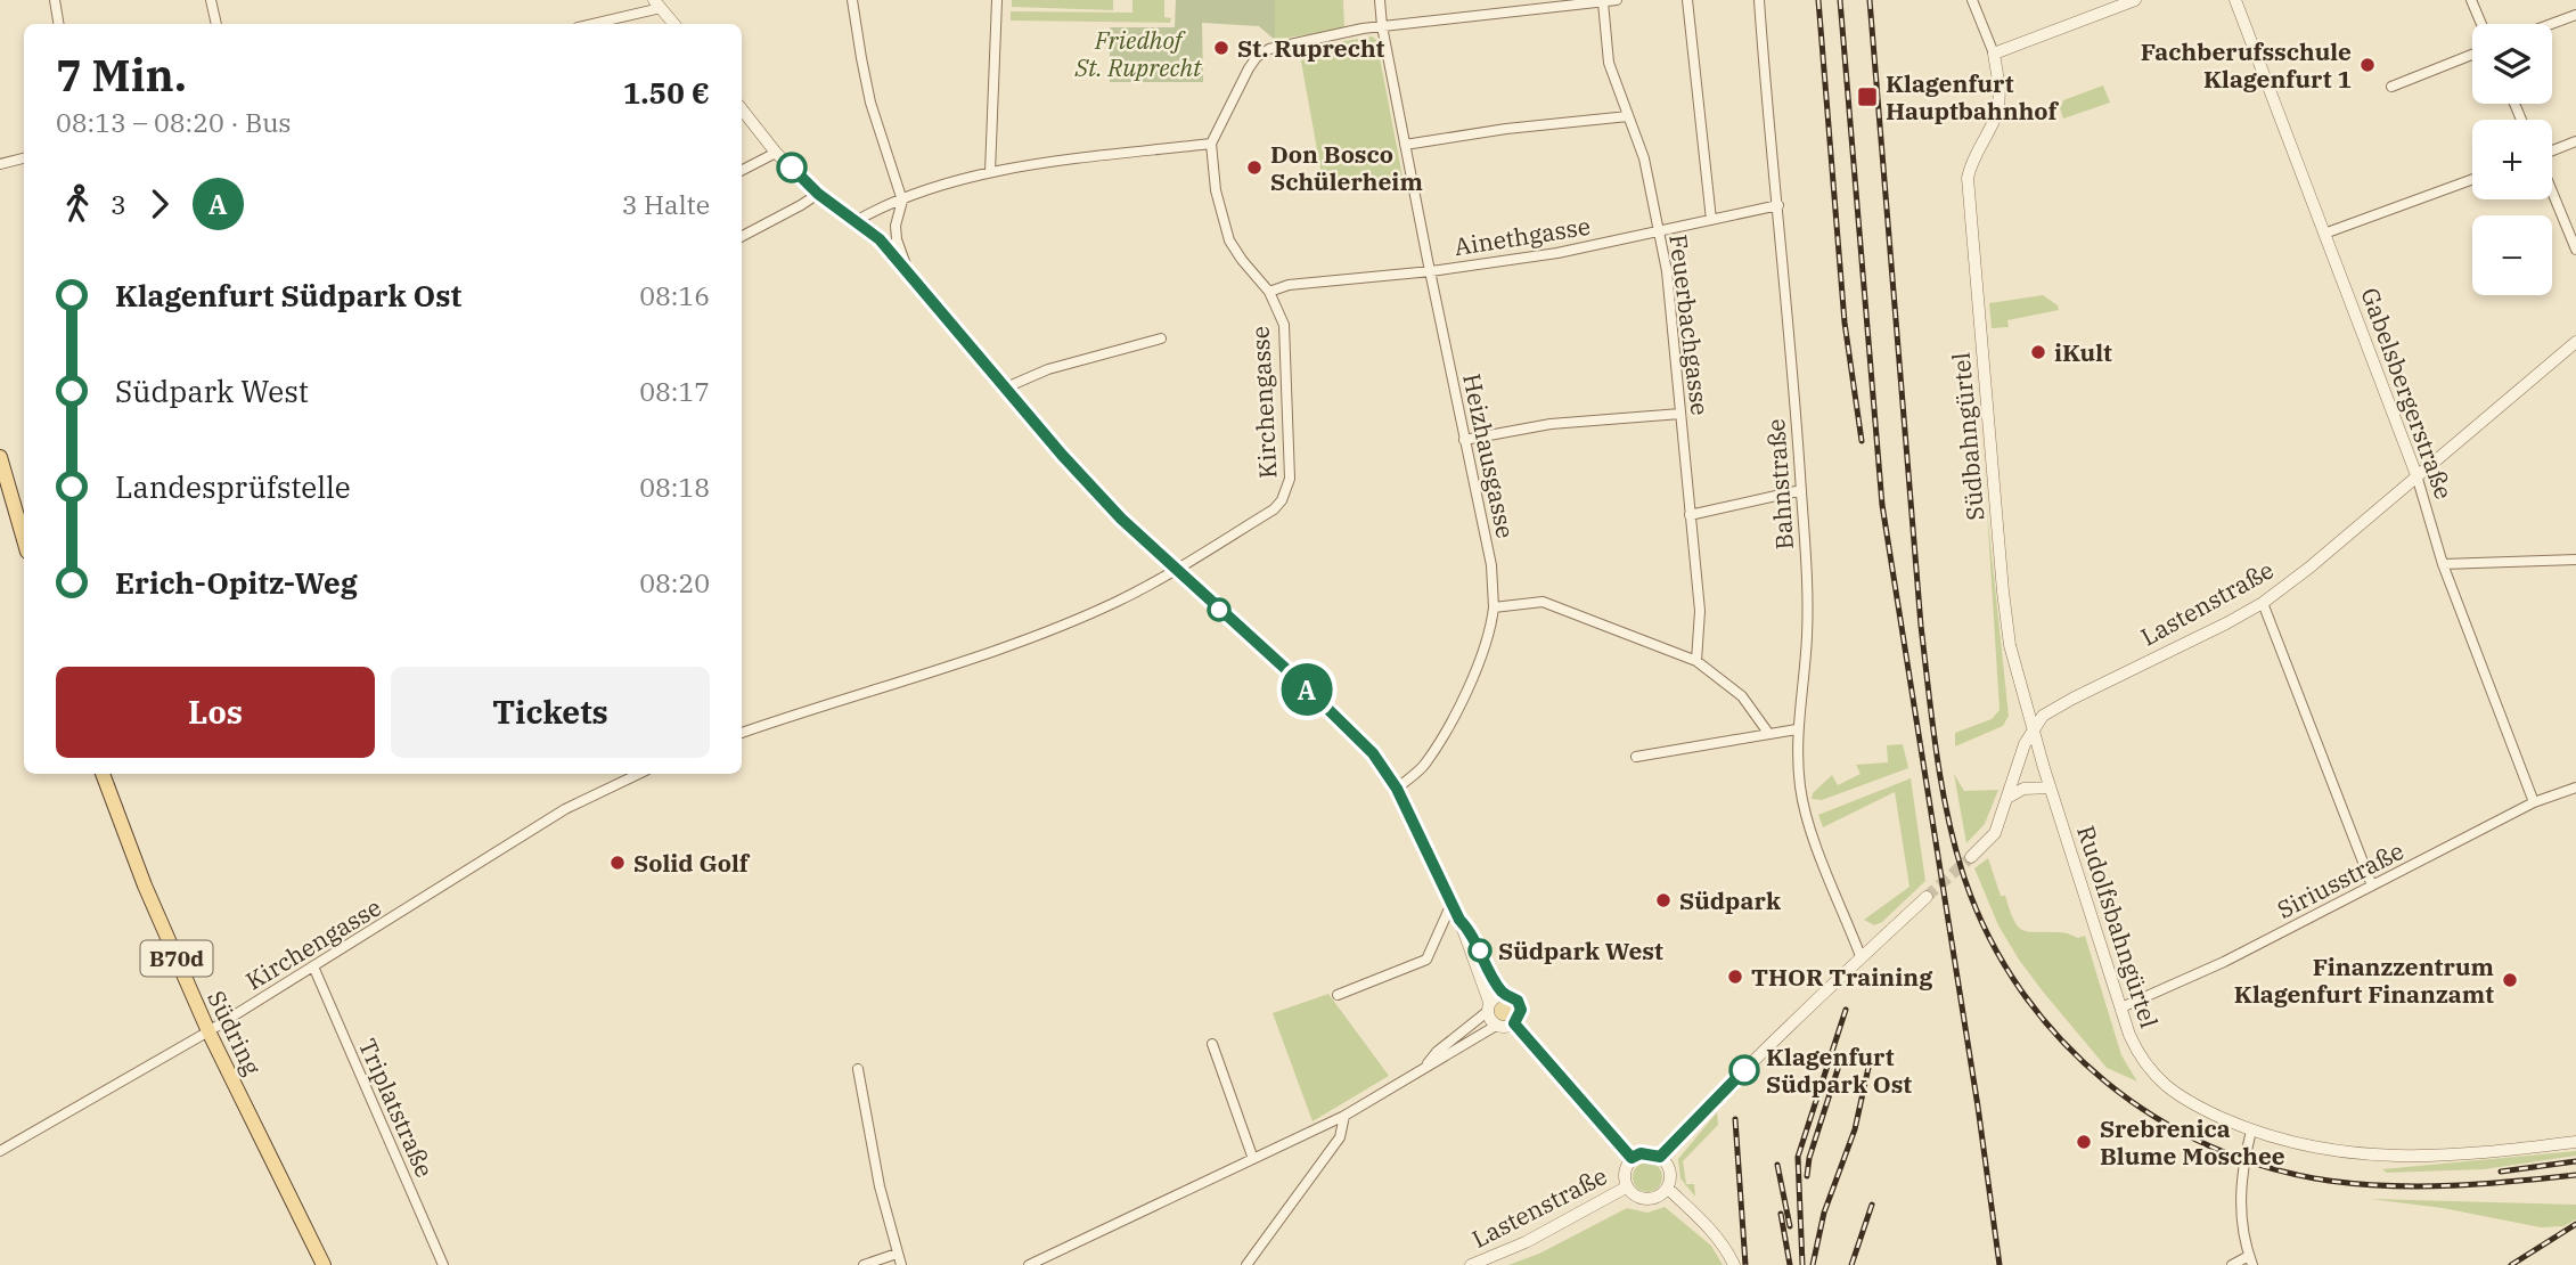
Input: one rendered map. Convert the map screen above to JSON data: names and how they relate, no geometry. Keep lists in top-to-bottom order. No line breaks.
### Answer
{"streets":{"main road":["B70d","Südring"],"street":["Ainethgasse","Feuerbachgasse","Gabelsbergerstraße","Kirchengasse","Südbahngürtel","Heizhausgasse","Bahnstraße","Lastenstraße","Siriusstraße","Rudolfsbahngürtel","Triplatstraße"]},"crossings":[["Ainethgasse","Feuerbachgasse"],["Ainethgasse","Kirchengasse"],["Ainethgasse","Heizhausgasse"],["Ainethgasse","Bahnstraße"],["Gabelsbergerstraße","Lastenstraße"],["Gabelsbergerstraße","Siriusstraße"],["Kirchengasse","Südring"],["Kirchengasse","Triplatstraße"],["Südbahngürtel","Lastenstraße"],["Südbahngürtel","Rudolfsbahngürtel"],["Lastenstraße","Rudolfsbahngürtel"],["Siriusstraße","Rudolfsbahngürtel"]],"parks":["Friedhof St. Ruprecht"],"places":{"other":["St. Ruprecht","Fachberufsschule Klagenfurt 1","Don Bosco Schülerheim","iKult","Solid Golf","Südpark","Südpark West","THOR Training","Finanzzentrum Klagenfurt Finanzamt","Klagenfurt Südpark Ost","Srebrenica Blume Moschee"],"transit":["Klagenfurt Hauptbahnhof"]},"lines":["bus line A"],"page":{"on_map":"A","map_buttons":["+","−"],"heading":["7 Min.","08:13 – 08:20 · Bus","1.50 €"],"legs":["3","A","3 Halte"],"list":[{"name":"Klagenfurt Südpark Ost","value":"08:16"},{"name":"Südpark West","value":"08:17"},{"name":"Landesprüfstelle","value":"08:18"},{"name":"Erich-Opitz-Weg","value":"08:20"}],"buttons":["Los","Tickets"]}}
